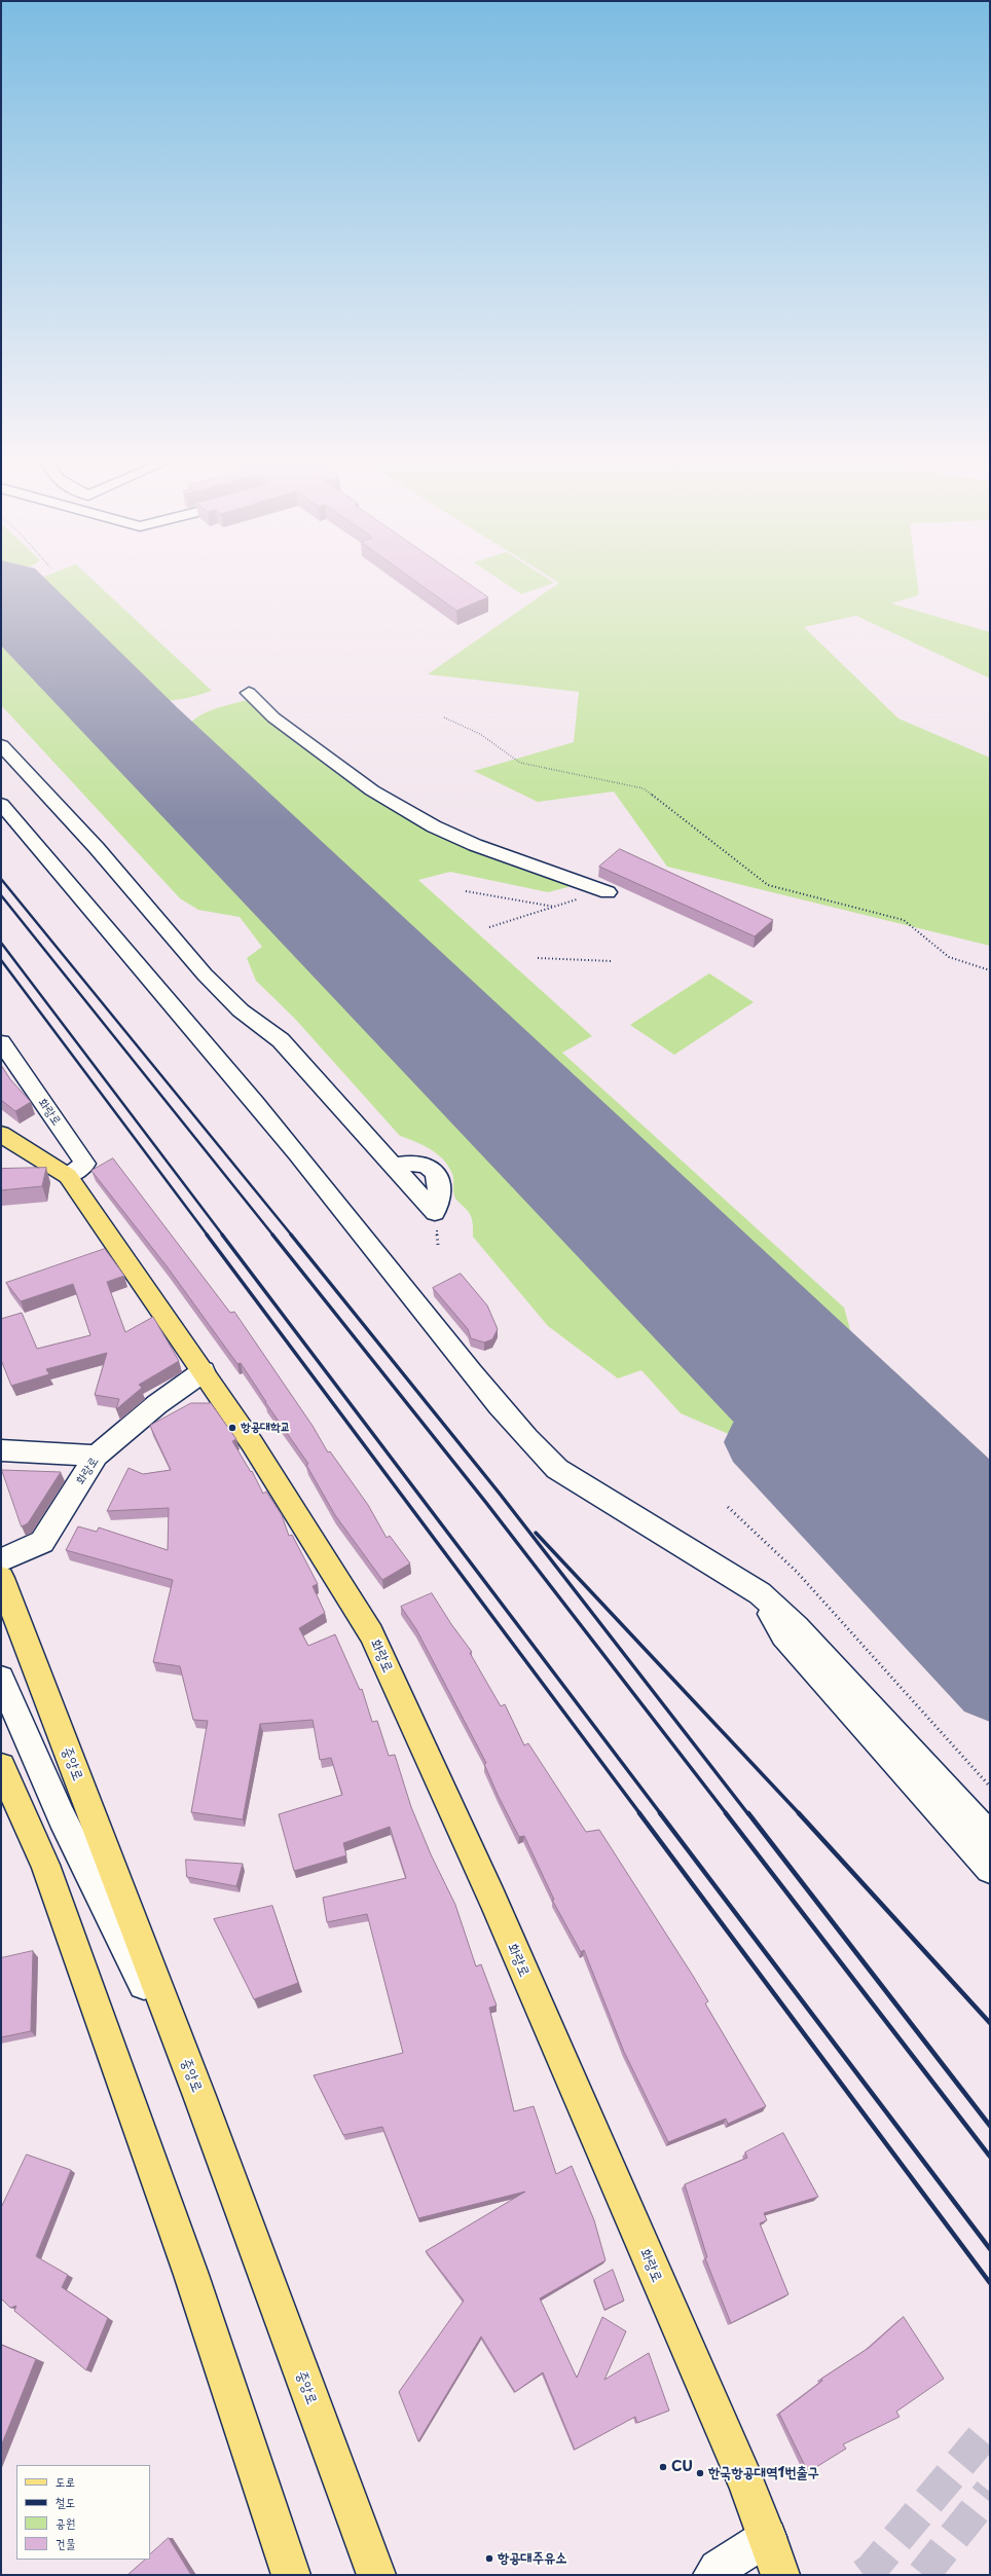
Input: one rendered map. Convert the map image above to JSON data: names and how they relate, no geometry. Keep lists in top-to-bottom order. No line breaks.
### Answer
{"streets":{"main road":["화랑로","중앙로"]},"places":["항공대학교","CU","한국항공대역1번출구","항공대주유소"],"legend":["도로","철도","공원","건물"]}
